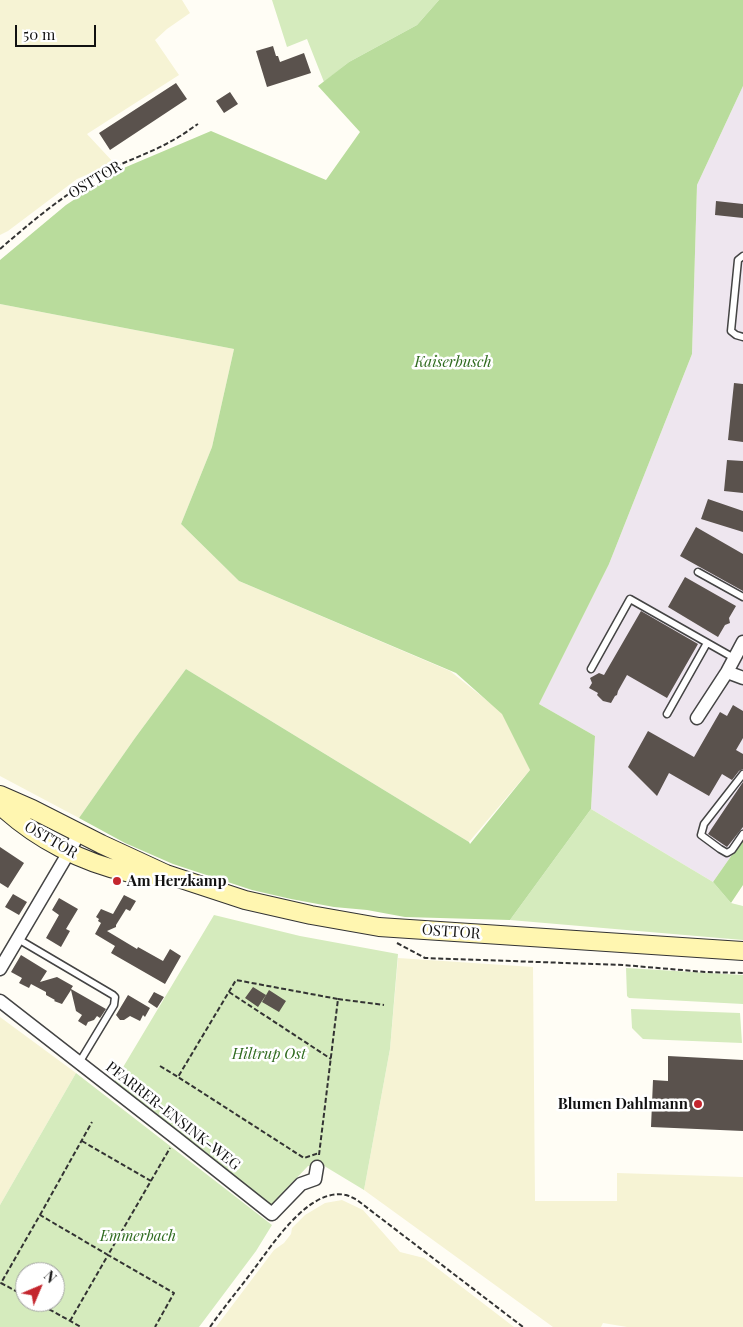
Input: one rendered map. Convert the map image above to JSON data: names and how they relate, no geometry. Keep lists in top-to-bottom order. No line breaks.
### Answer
{"streets":{"main road":["OSTTOR"],"street":["PFARRER-ENSINK-WEG"]},"parks":["Kaiserbusch","Hiltrup Ost","Emmerbach"],"places":["Am Herzkamp","Blumen Dahlmann"],"scale_bar":"50 m","north":"top right"}
